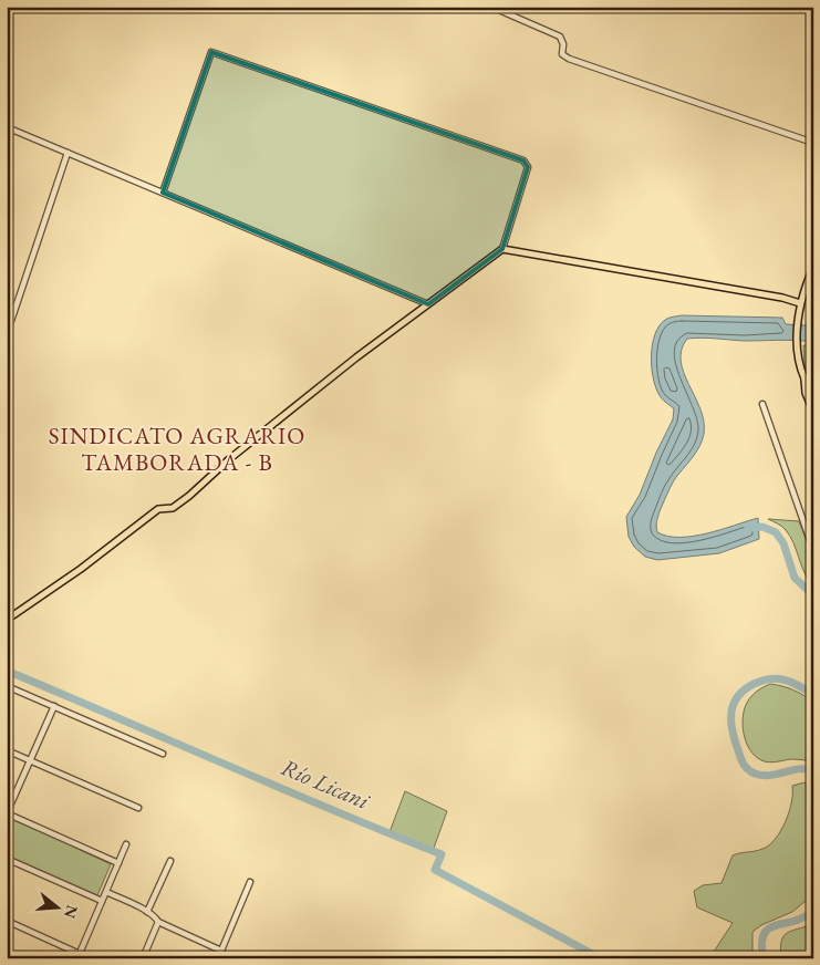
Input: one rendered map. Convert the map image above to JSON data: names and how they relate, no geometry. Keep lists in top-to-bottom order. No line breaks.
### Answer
{"districts":["SINDICATO AGRARIO TAMBORADA - B"],"water":["Río Licani"],"north":"right"}
